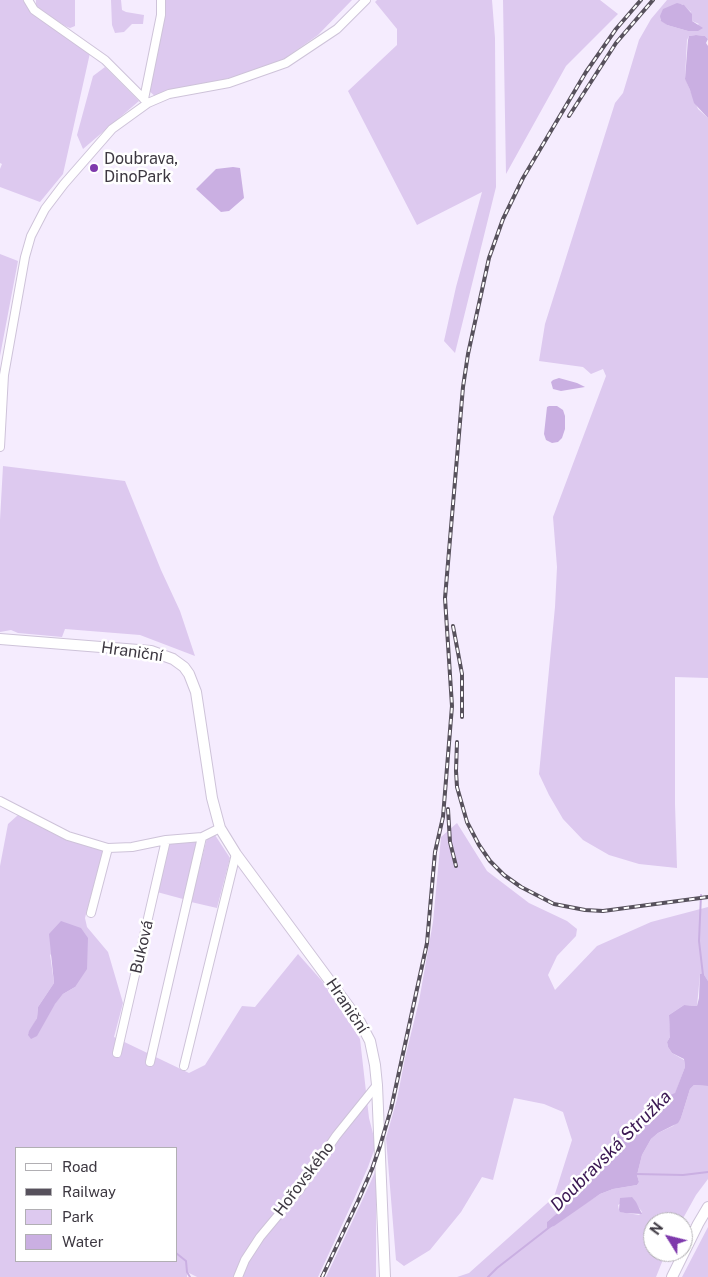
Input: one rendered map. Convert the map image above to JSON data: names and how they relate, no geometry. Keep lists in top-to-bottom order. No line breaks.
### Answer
{"streets":{"main road":["Hraniční"],"street":["Buková","Hořovského"]},"crossings":[["Hraniční","Hořovského"]],"water":["Doubravská Stružka"],"places":["Doubrava, DinoPark"],"legend":["Road","Railway","Park","Water"],"north":"top left"}
